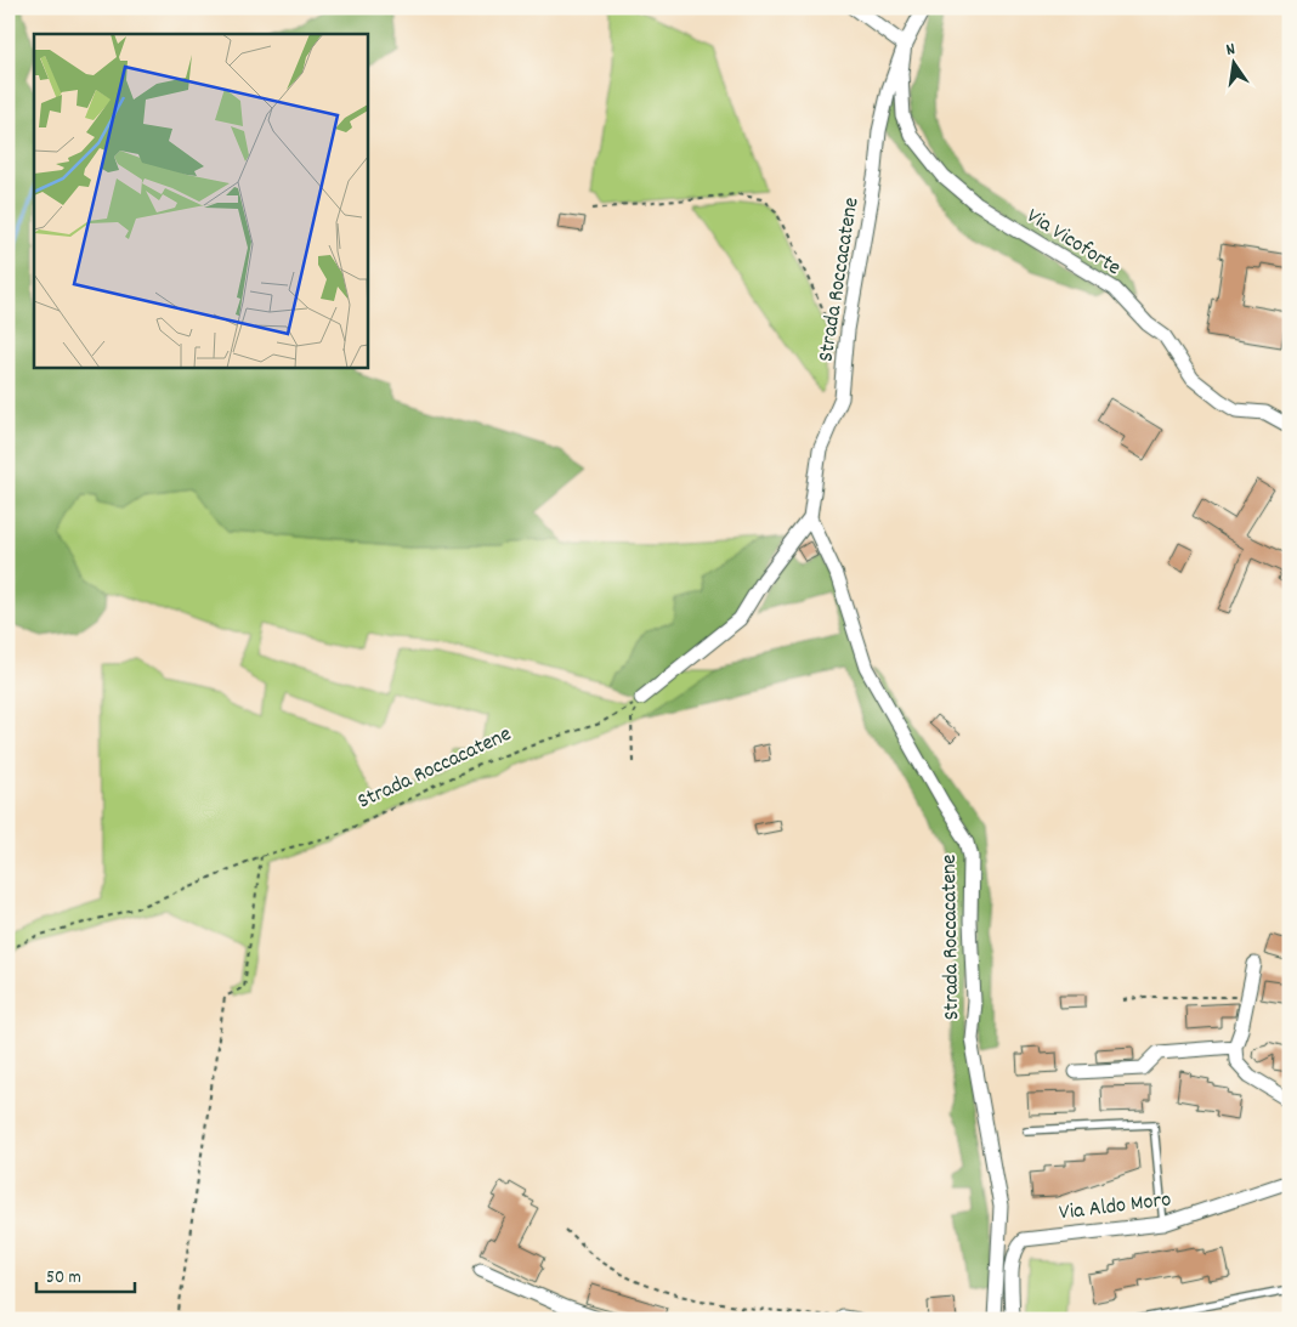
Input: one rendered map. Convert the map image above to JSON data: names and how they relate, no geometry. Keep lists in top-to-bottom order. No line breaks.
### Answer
{"streets":{"street":["Via Vicoforte","Strada Roccacatene","Via Aldo Moro"]},"crossings":[["Via Vicoforte","Strada Roccacatene"]],"scale_bar":"50 m","north":"top"}
